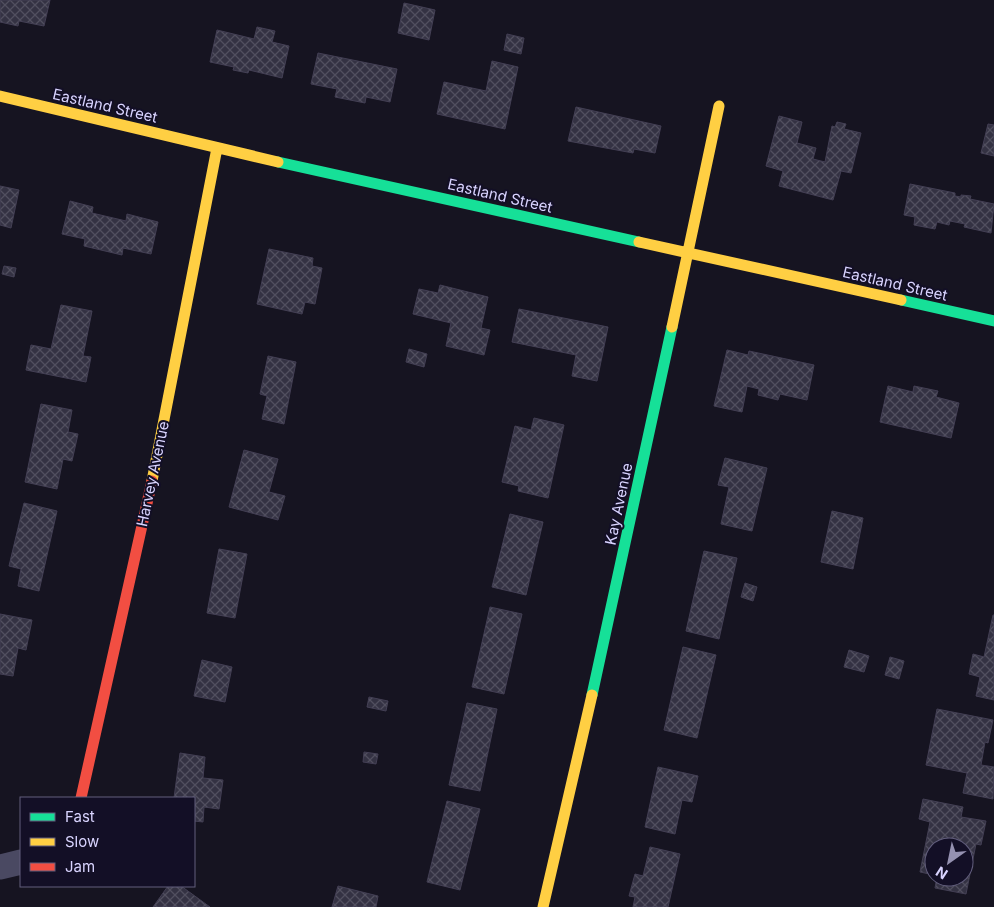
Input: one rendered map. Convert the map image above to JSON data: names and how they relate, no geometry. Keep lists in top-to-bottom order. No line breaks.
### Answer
{"streets":{"street":["Eastland Street","Harvey Avenue","Kay Avenue"]},"crossings":[["Eastland Street","Harvey Avenue"],["Eastland Street","Kay Avenue"]],"legend":["Fast","Slow","Jam"],"north":"bottom left"}
